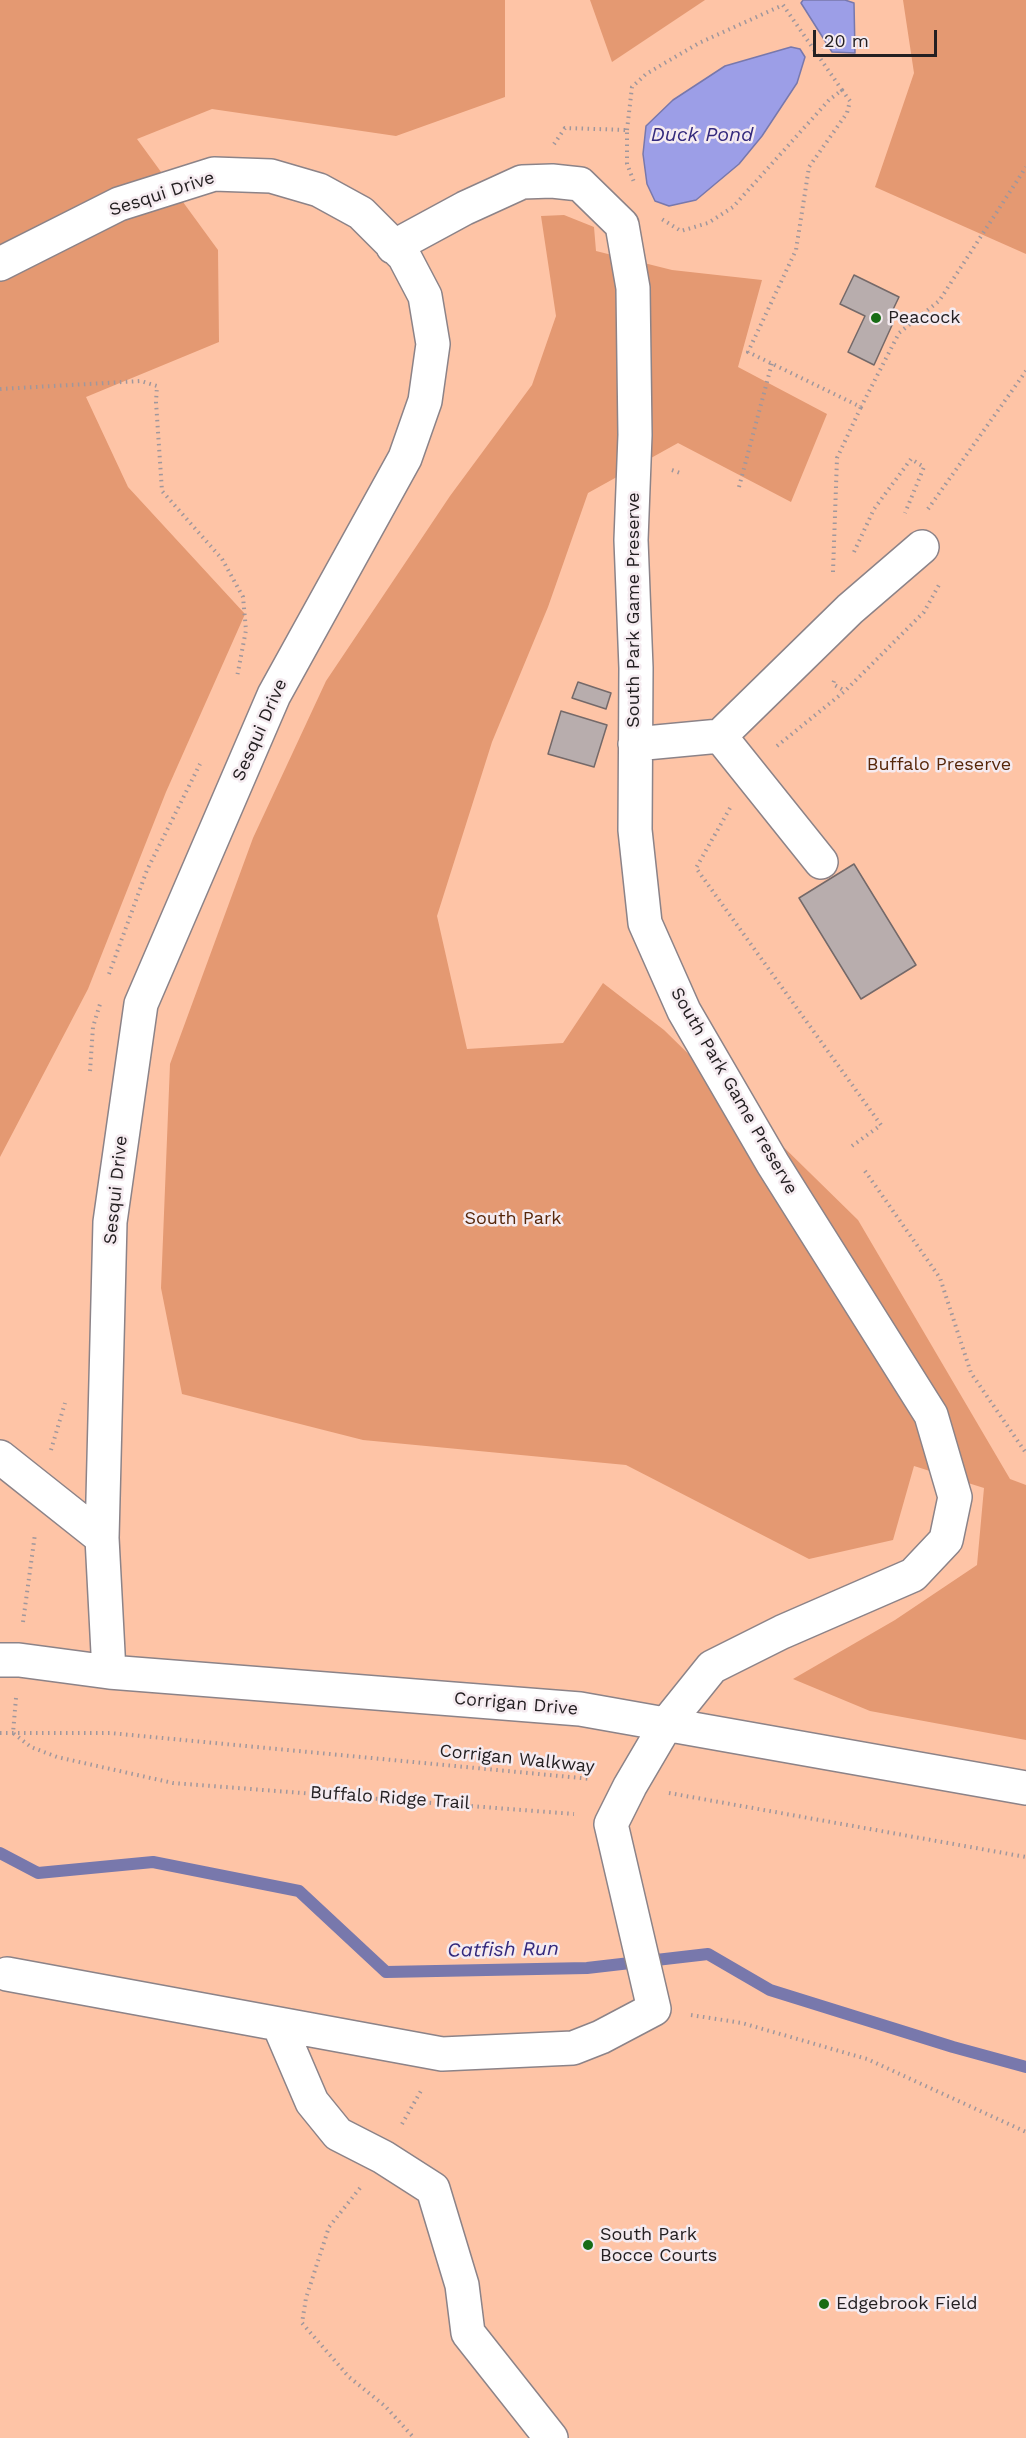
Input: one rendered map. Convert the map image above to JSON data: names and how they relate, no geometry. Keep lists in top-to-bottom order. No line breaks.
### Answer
{"streets":{"street":["Sesqui Drive","South Park Game Preserve","Corrigan Drive"],"path":["Corrigan Walkway","Buffalo Ridge Trail"]},"crossings":[["Sesqui Drive","South Park Game Preserve"],["Sesqui Drive","Corrigan Drive"],["South Park Game Preserve","Corrigan Drive"],["South Park Game Preserve","Corrigan Walkway"],["South Park Game Preserve","Buffalo Ridge Trail"],["Corrigan Walkway","Buffalo Ridge Trail"]],"water":["Duck Pond","Catfish Run"],"parks":["Buffalo Preserve","South Park"],"places":["Peacock","South Park Bocce Courts","Edgebrook Field"],"scale_bar":"20 m"}
